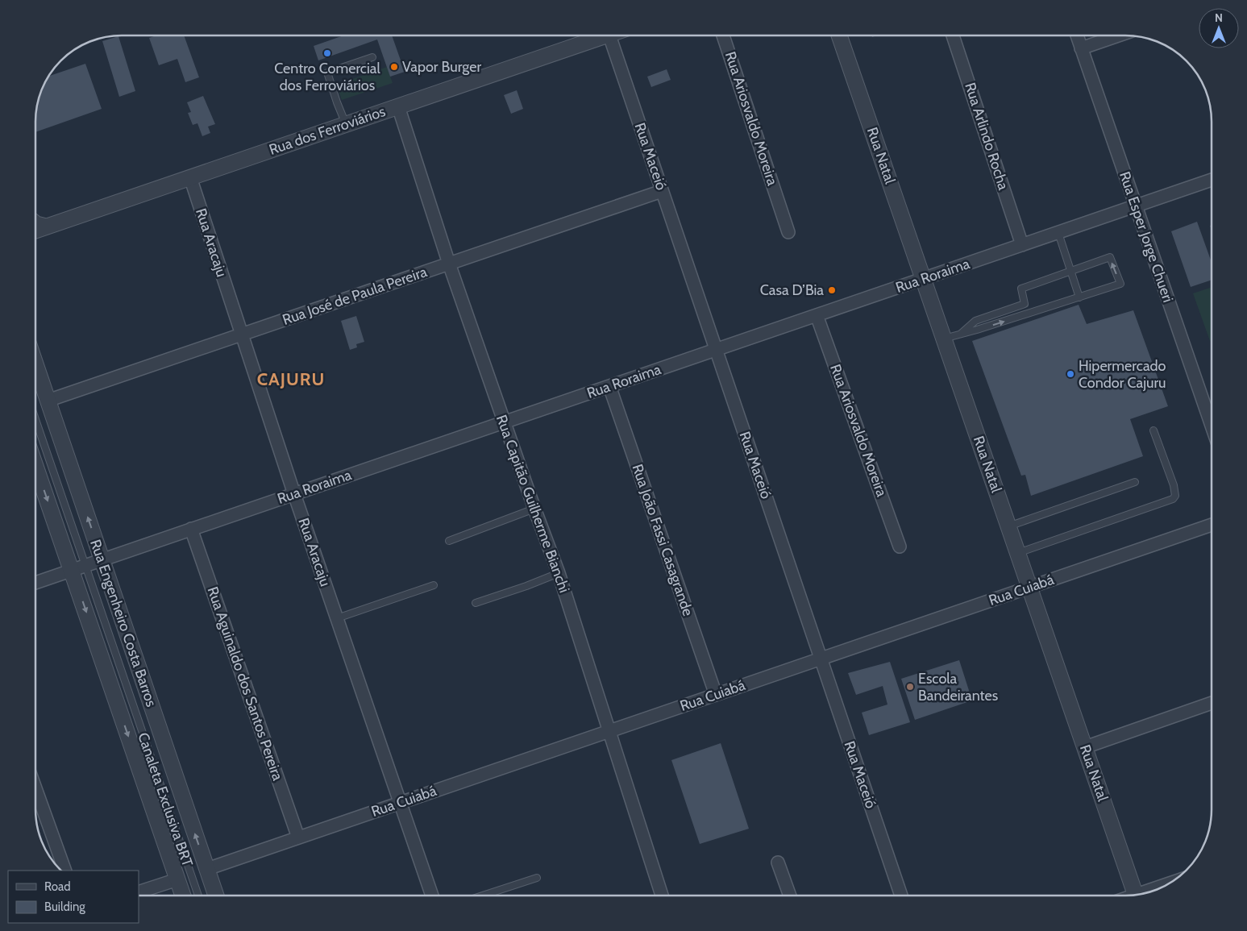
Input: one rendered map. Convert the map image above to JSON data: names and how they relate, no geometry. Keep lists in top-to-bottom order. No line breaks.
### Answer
{"streets":{"street":["Rua Ariosvaldo Moreira","Rua dos Ferroviários","Rua Arlindo Rocha","Rua Natal","Rua Maceió","Rua Esper Jorge Chueri","Rua Aracaju","Rua Roraima","Rua José de Paula Pereira","Rua Capitão Guilherme Bianchi","Rua João Fassi Casagrande","Rua Cuiabá","Rua Engenheiro Costa Barros","Rua Aguinaldo dos Santos Pereira"],"lane":["Canaleta Exclusiva BRT"]},"crossings":[["Rua Ariosvaldo Moreira","Rua Roraima"],["Rua dos Ferroviários","Rua Aracaju"],["Rua dos Ferroviários","Rua Capitão Guilherme Bianchi"],["Rua Arlindo Rocha","Rua Roraima"],["Rua Natal","Rua Roraima"],["Rua Natal","Rua Cuiabá"],["Rua Maceió","Rua Roraima"],["Rua Maceió","Rua José de Paula Pereira"],["Rua Maceió","Rua Cuiabá"],["Rua Esper Jorge Chueri","Rua Roraima"],["Rua Aracaju","Rua Roraima"],["Rua Aracaju","Rua José de Paula Pereira"],["Rua Aracaju","Rua Cuiabá"],["Rua Roraima","Rua Capitão Guilherme Bianchi"],["Rua Roraima","Rua João Fassi Casagrande"],["Rua Roraima","Rua Engenheiro Costa Barros"],["Rua Roraima","Rua Aguinaldo dos Santos Pereira"],["Rua Roraima","Canaleta Exclusiva BRT"],["Rua José de Paula Pereira","Rua Capitão Guilherme Bianchi"],["Rua José de Paula Pereira","Rua Engenheiro Costa Barros"],["Rua Capitão Guilherme Bianchi","Rua Cuiabá"],["Rua João Fassi Casagrande","Rua Cuiabá"],["Rua Cuiabá","Rua Engenheiro Costa Barros"],["Rua Cuiabá","Rua Aguinaldo dos Santos Pereira"]],"districts":["CAJURU"],"places":["Centro Comercial dos Ferroviários","Vapor Burger","Casa D’Bia","Hipermercado Condor Cajuru","Escola Bandeirantes"],"legend":["Road","Building"],"north":"top"}
